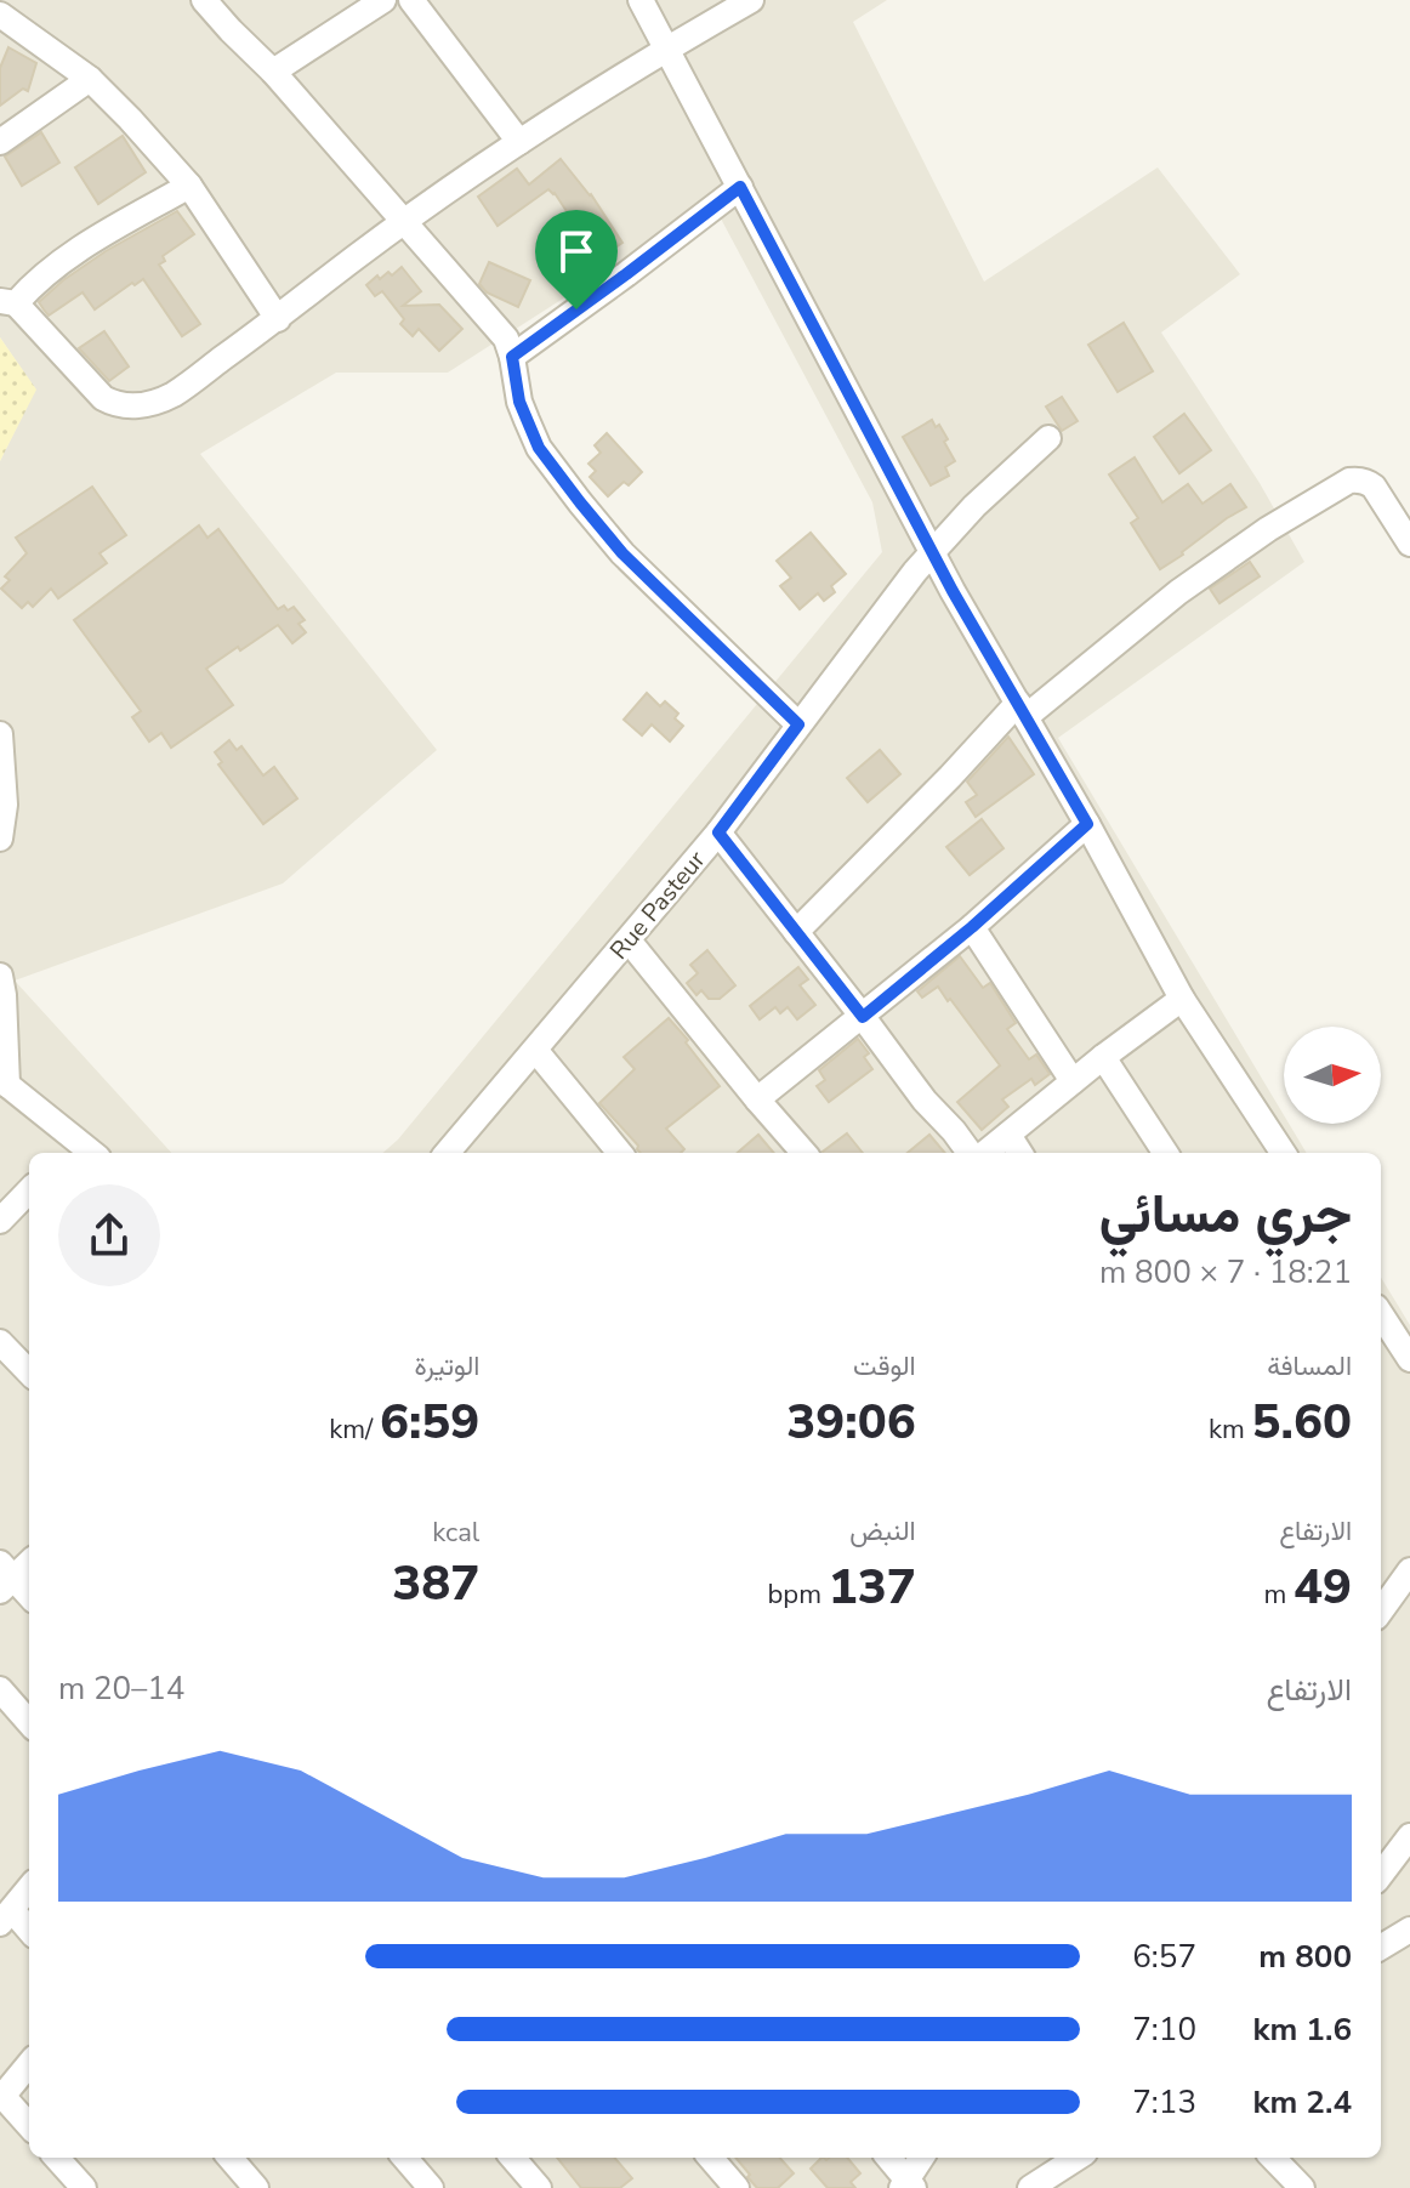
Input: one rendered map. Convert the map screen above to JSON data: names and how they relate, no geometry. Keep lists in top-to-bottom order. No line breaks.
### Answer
{"streets":{"street":["Rue Pasteur"]},"north":"right","page":{"heading":["جري مسائي","18:21 · 7 × 800 m"],"stats":[["المسافة","5.60 km"],["الوقت","39:06"],["الوتيرة","6:59 /km"],["الارتفاع","49 m"],["النبض","137 bpm"],["kcal","387"]],"chart":["الارتفاع","14–20 m"],"list":[{"name":"800 m","note":"6:57"},{"name":"1.6 km","note":"7:10"},{"name":"2.4 km","note":"7:13"}]}}
